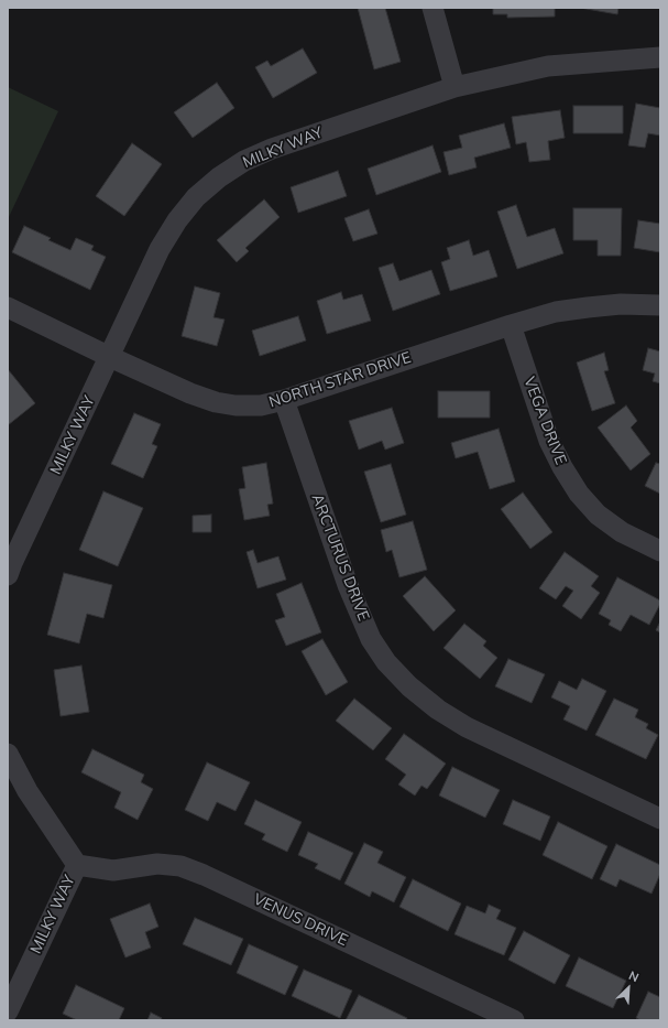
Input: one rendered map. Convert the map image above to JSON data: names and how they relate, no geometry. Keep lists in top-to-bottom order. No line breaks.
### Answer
{"streets":{"street":["MILKY WAY","NORTH STAR DRIVE","VEGA DRIVE","ARCTURUS DRIVE","VENUS DRIVE"]},"crossings":[["MILKY WAY","NORTH STAR DRIVE"],["MILKY WAY","VENUS DRIVE"],["NORTH STAR DRIVE","VEGA DRIVE"],["NORTH STAR DRIVE","ARCTURUS DRIVE"]],"north":"top right"}
